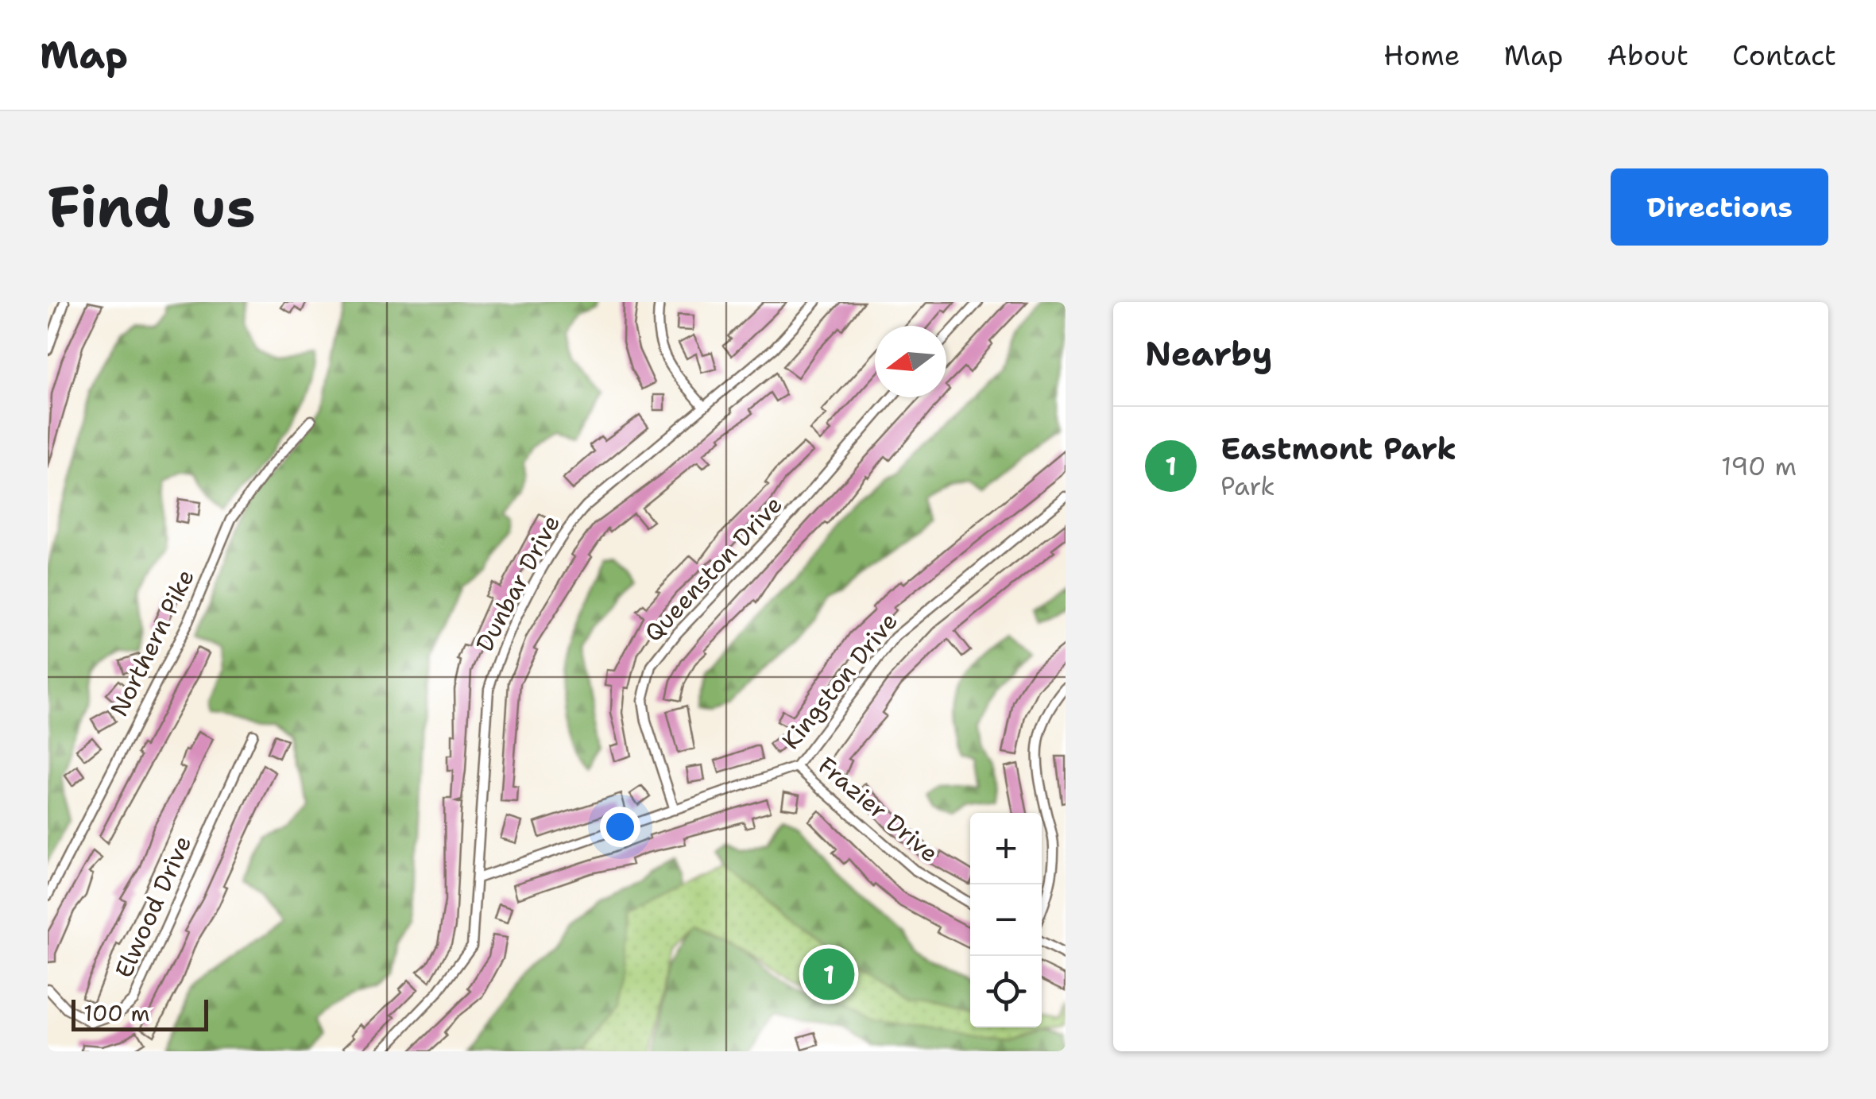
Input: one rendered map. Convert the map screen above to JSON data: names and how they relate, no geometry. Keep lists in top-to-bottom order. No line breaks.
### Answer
{"streets":{"street":["Queenston Drive","Dunbar Drive","Northern Pike","Kingston Drive","Frazier Drive","Elwood Drive"]},"crossings":[["Queenston Drive","Kingston Drive"],["Dunbar Drive","Kingston Drive"],["Kingston Drive","Frazier Drive"]],"scale_bar":"100 m","north":"left","page":{"header":"Map","nav":["Home","Map","About","Contact"],"buttons":"Directions","title":"Find us","heading":"Nearby","list":[{"mark":"1","name":"Eastmont Park","note":"Park","value":"190 m"}],"map_buttons":["+","−"],"pins":"1","scale":"100 m"}}
